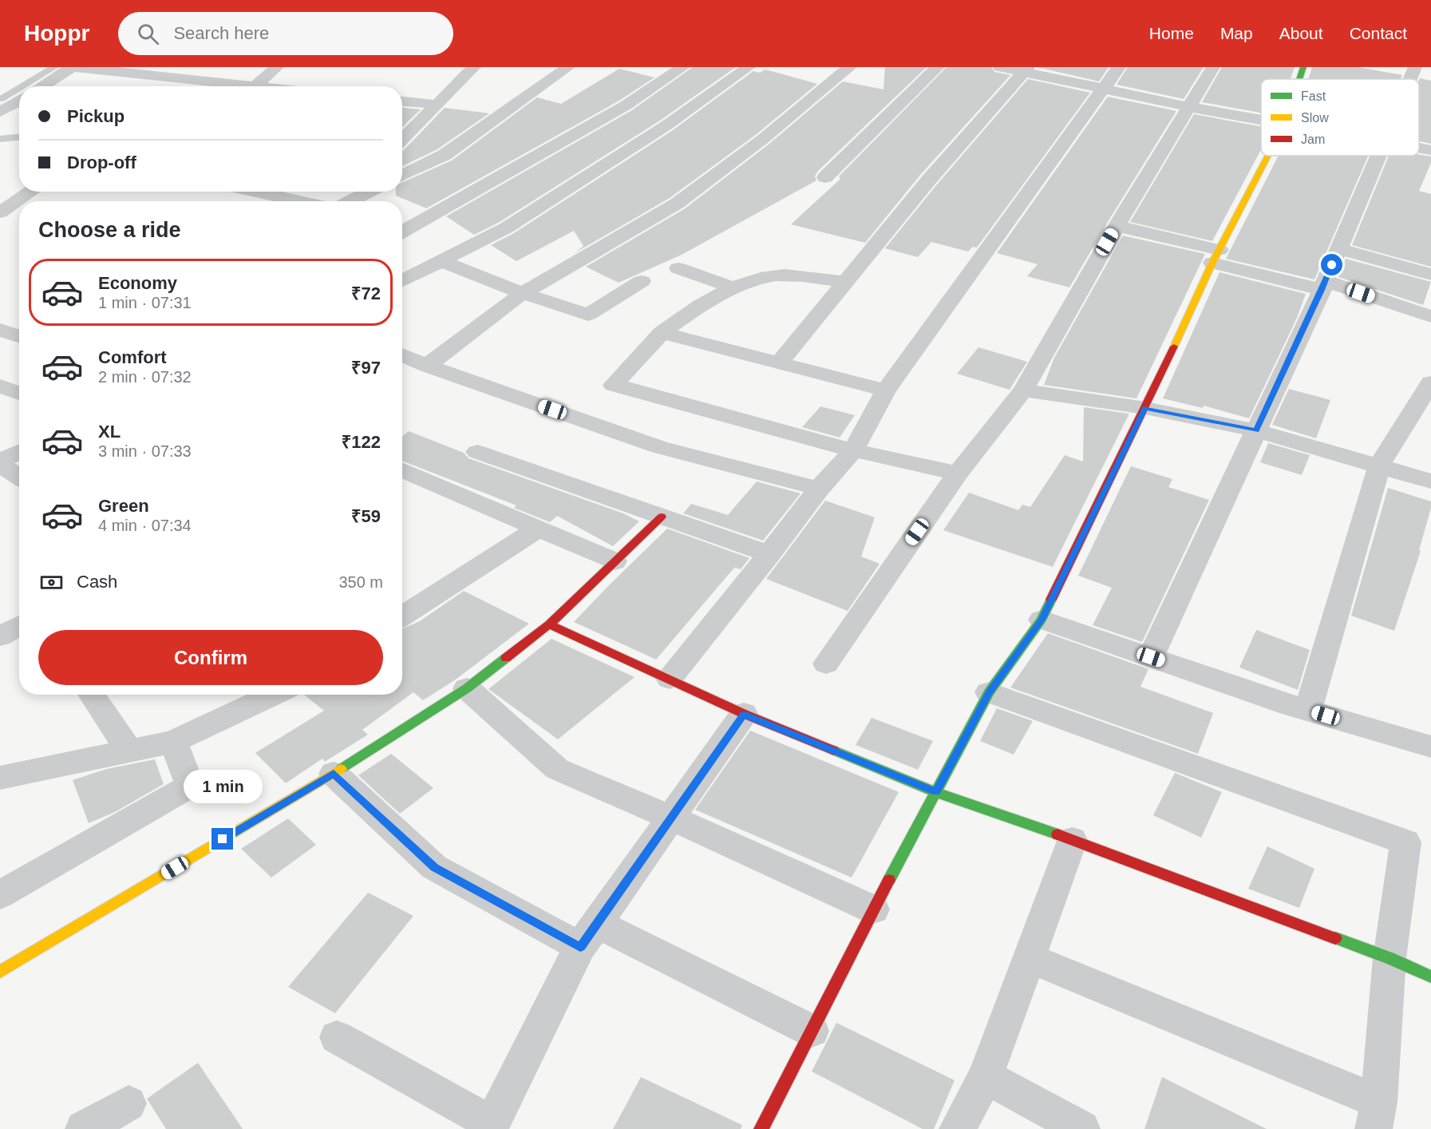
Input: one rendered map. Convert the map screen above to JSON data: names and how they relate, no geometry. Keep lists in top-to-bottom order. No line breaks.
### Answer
{"legend":["Fast","Slow","Jam"],"page":{"header":"Hoppr","search":"Search here","nav":["Home","Map","About","Contact"],"banner":["Pickup","Drop-off"],"heading":"Choose a ride","list":[{"name":"Economy","note":"1 min · 07:31","value":"₹72"},{"name":"Comfort","note":"2 min · 07:32","value":"₹97"},{"name":"XL","note":"3 min · 07:33","value":"₹122"},{"name":"Green","note":"4 min · 07:34","value":"₹59"}],"pay":["Cash","350 m"],"buttons":"Confirm","bubble":"1 min"}}
